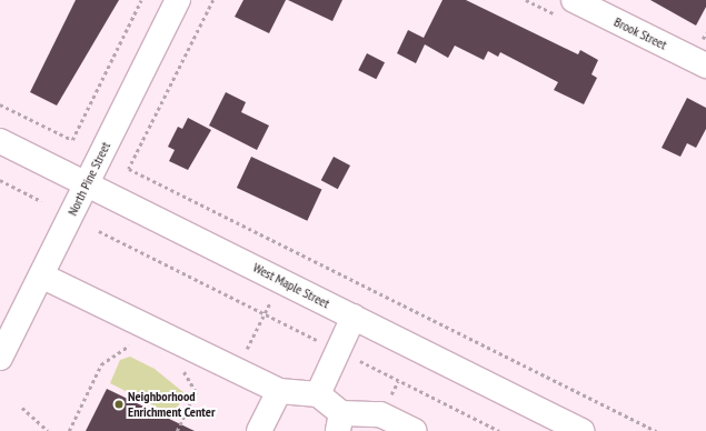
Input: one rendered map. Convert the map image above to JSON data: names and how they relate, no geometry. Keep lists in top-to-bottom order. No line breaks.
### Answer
{"streets":{"street":["Brook Street","North Pine Street","West Maple Street"]},"crossings":[["North Pine Street","West Maple Street"]],"places":["Neighborhood Enrichment Center"]}
